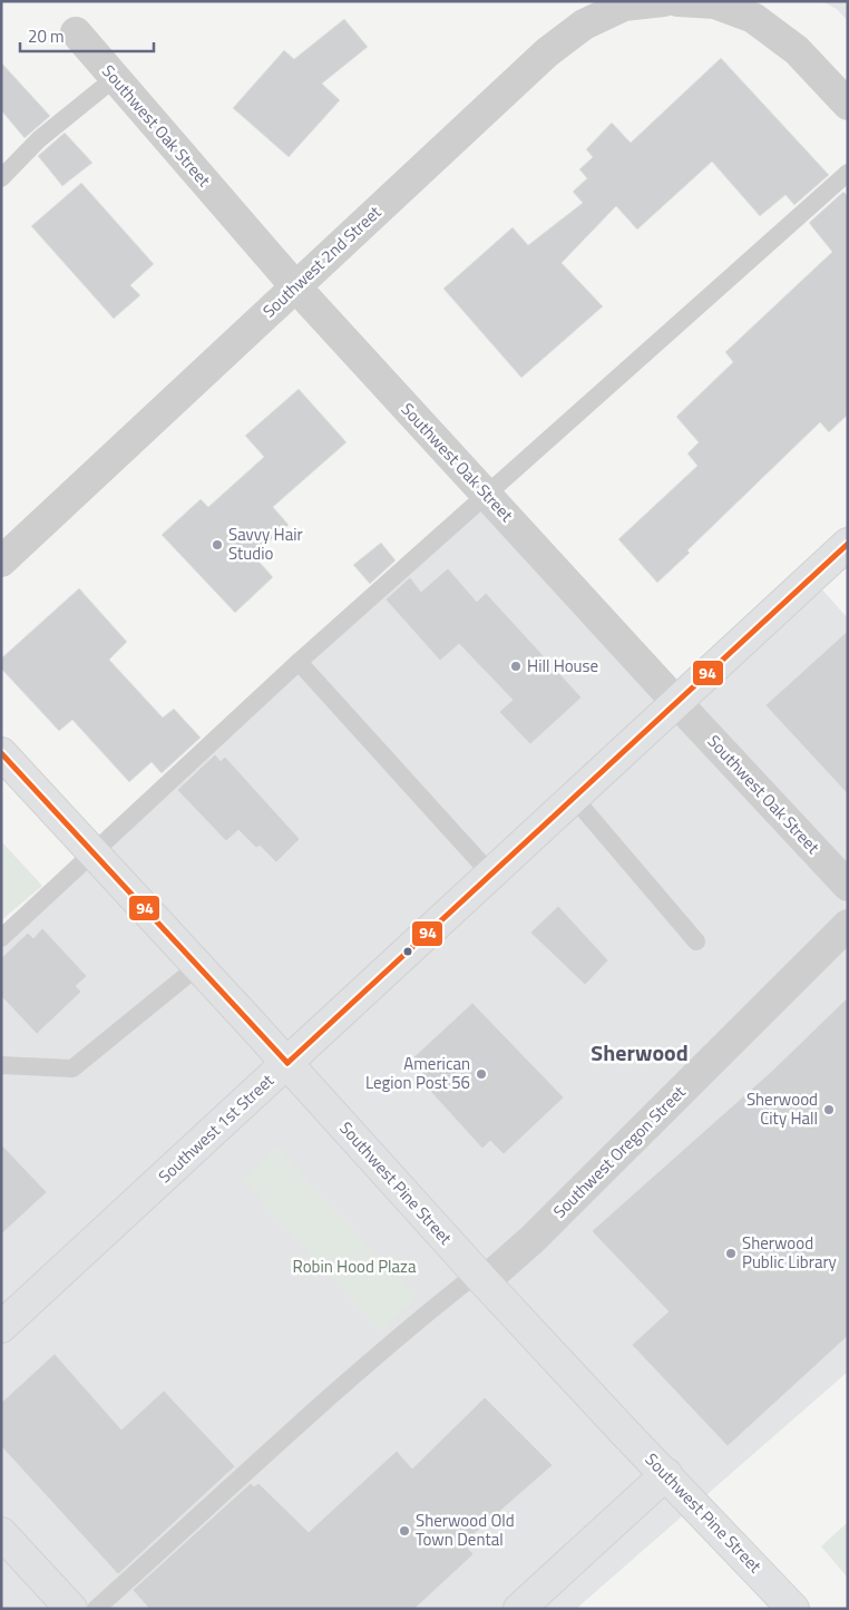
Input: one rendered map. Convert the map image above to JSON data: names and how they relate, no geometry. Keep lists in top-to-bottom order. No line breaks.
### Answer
{"streets":{"main road":["Southwest 1st Street","Southwest Pine Street"],"street":["Southwest Oak Street","Southwest 2nd Street","Southwest Oregon Street"]},"crossings":[["Southwest Oak Street","Southwest 2nd Street"],["Southwest Oak Street","Southwest 1st Street"],["Southwest 1st Street","Southwest Pine Street"],["Southwest Oregon Street","Southwest Pine Street"]],"districts":["Sherwood"],"parks":["Robin Hood Plaza"],"places":["Savvy Hair Studio","Hill House","American Legion Post 56","Sherwood City Hall","Sherwood Public Library","Sherwood Old Town Dental"],"lines":["transit line 94"],"scale_bar":"20 m"}
